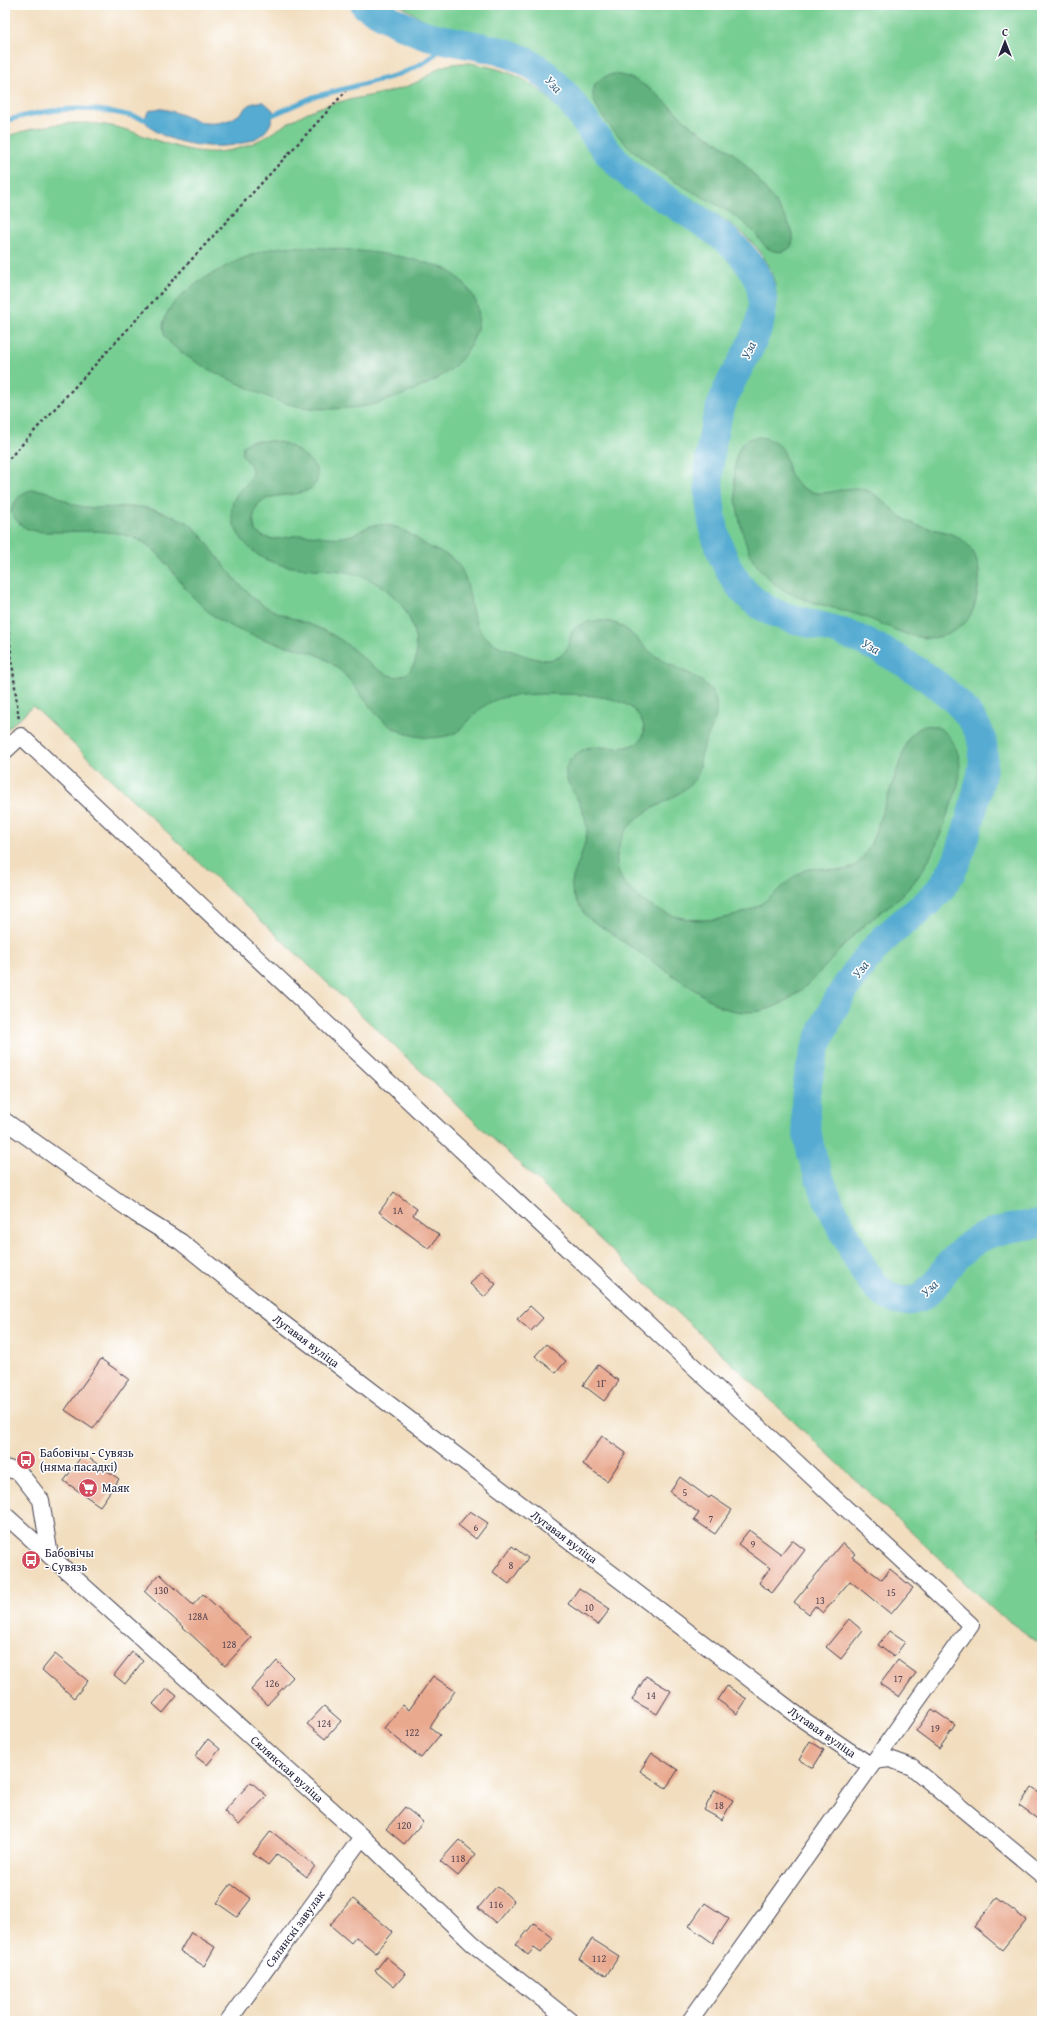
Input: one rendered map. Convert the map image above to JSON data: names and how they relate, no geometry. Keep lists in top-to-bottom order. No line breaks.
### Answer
{"streets":{"street":["Лугавая вуліца","Сялянская вуліца","Сялянскі завулак"]},"crossings":[["Сялянская вуліца","Сялянскі завулак"]],"water":["Уза"],"places":{"bus stop":["Бабовічы - Сувязь (няма пасадкі)","Бабовічы - Сувязь"],"supermarket":["Маяк"]},"house_numbers":["1А","1Г","5","7","6","9","8","130","15","13","10","128А","128","17","126","14","124","19","122","18","120","118","116","112"],"north":"top"}
